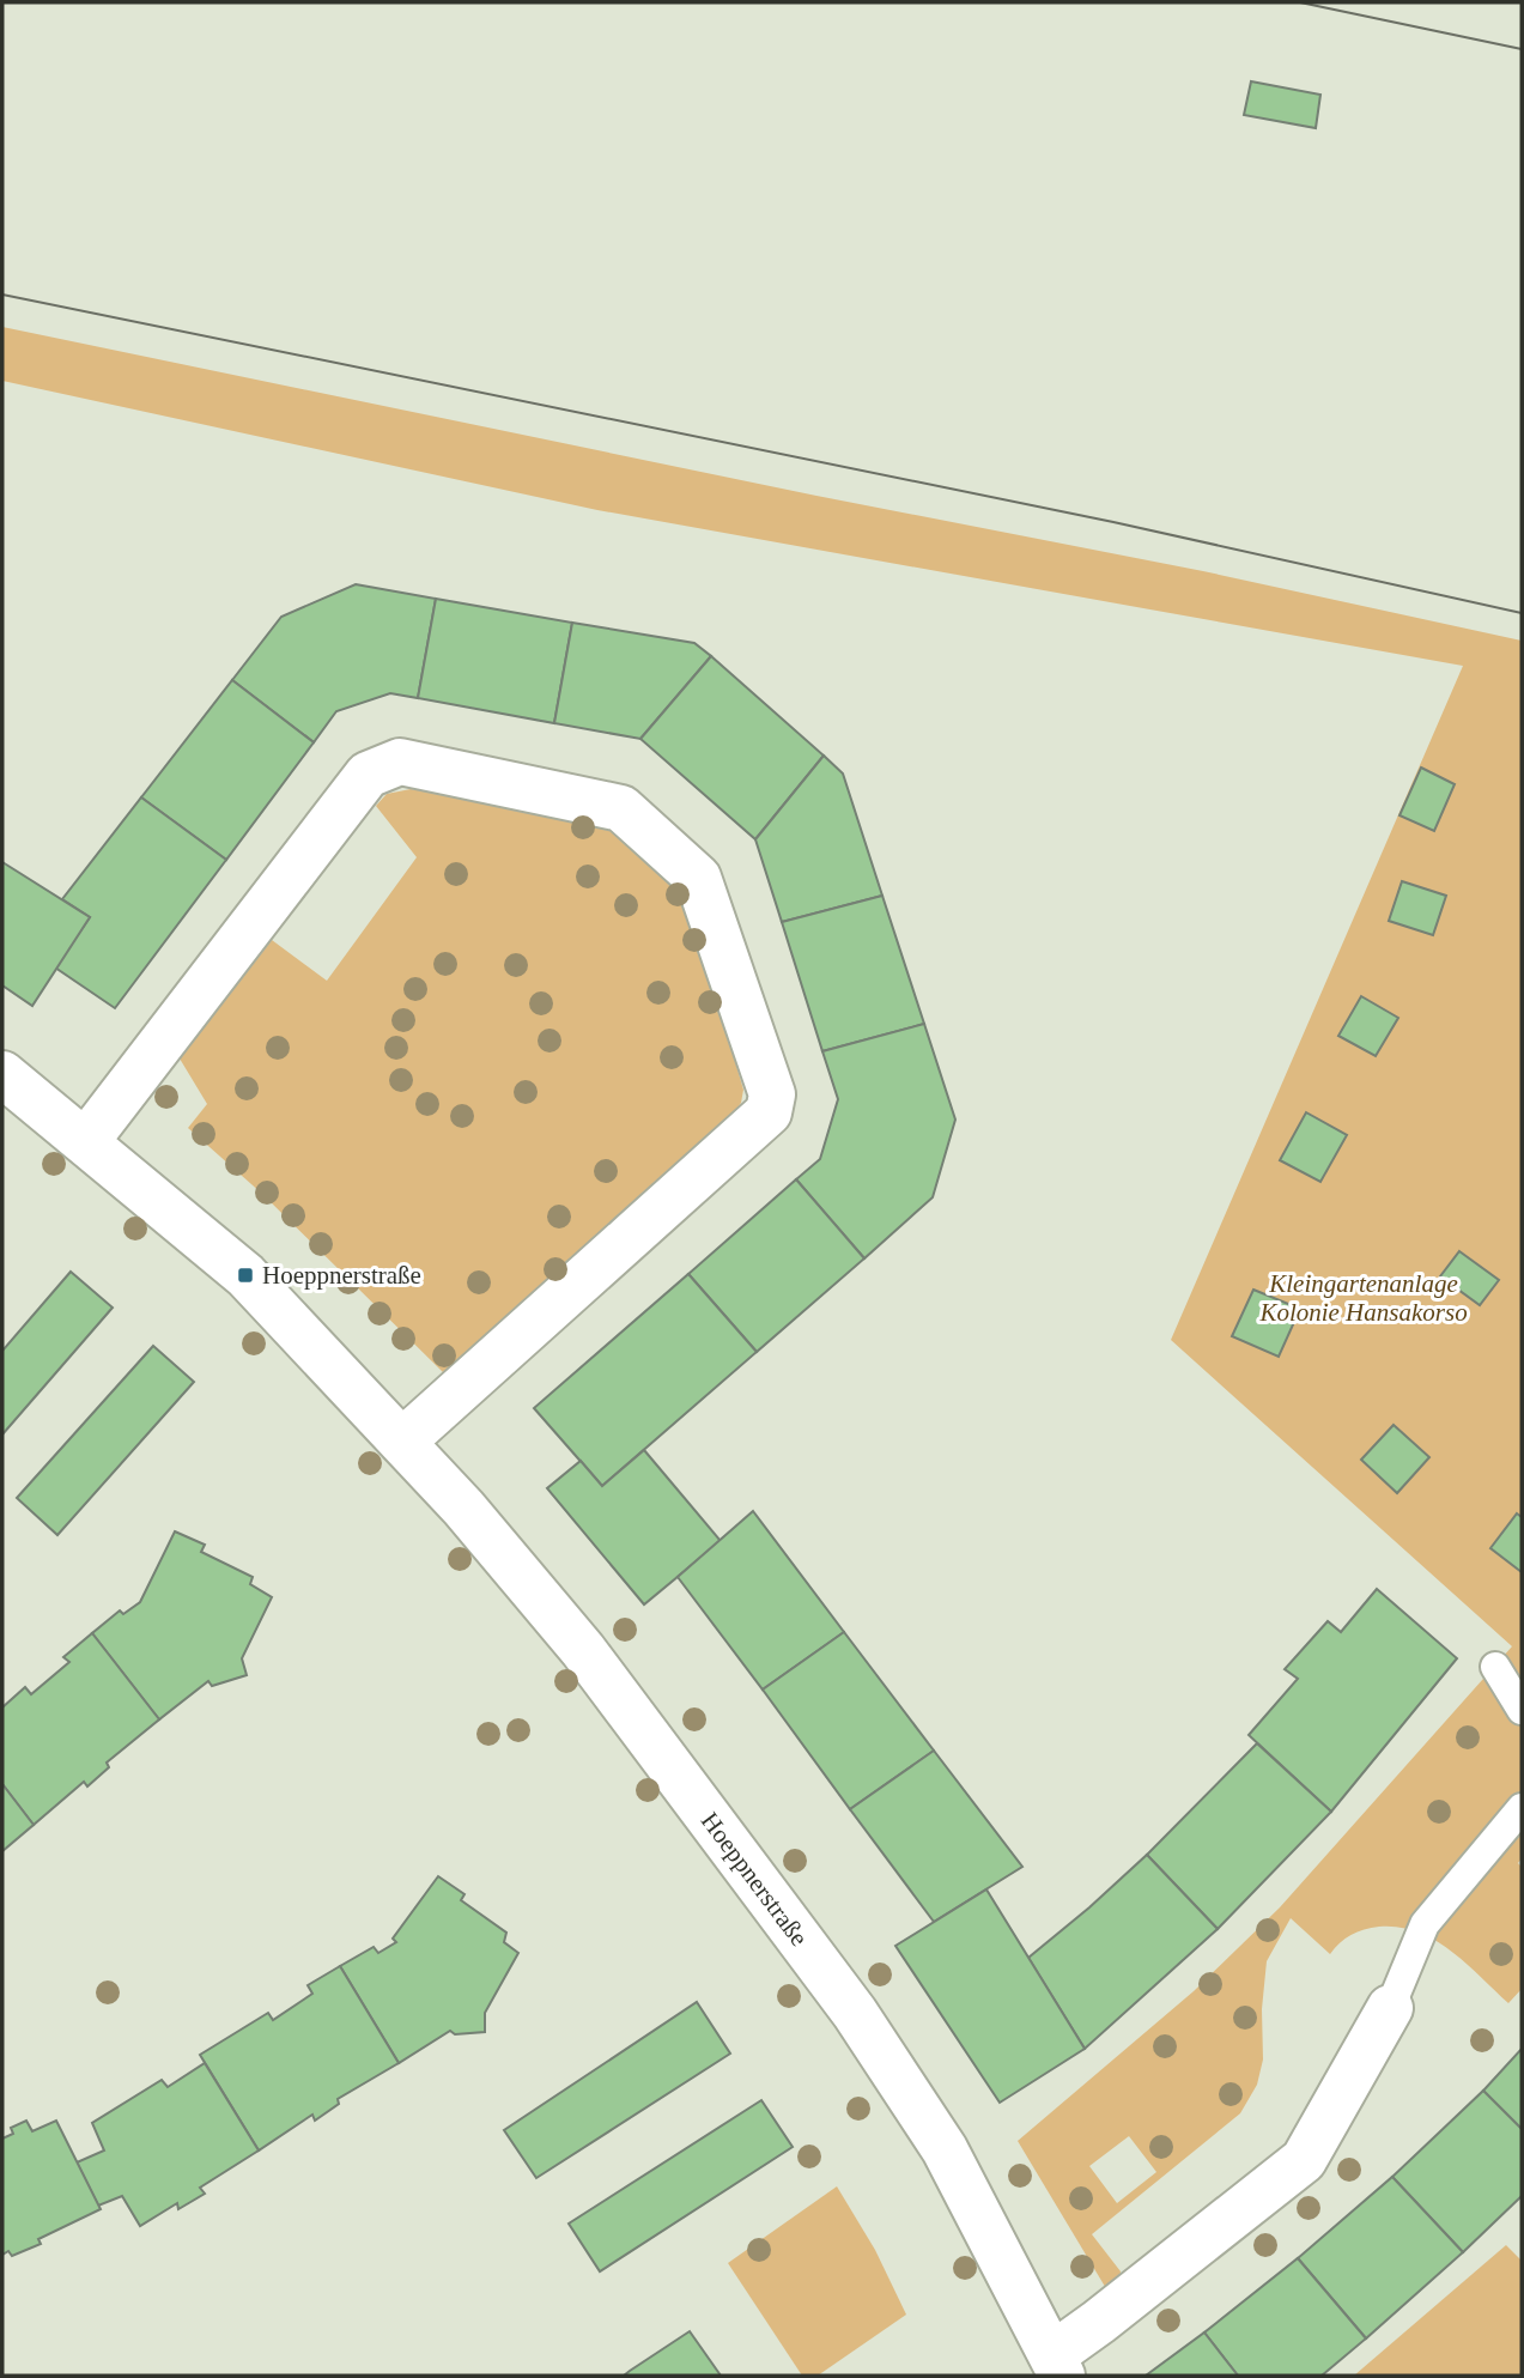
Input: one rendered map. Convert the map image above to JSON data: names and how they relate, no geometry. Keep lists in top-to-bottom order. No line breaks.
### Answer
{"streets":{"street":["Hoeppnerstraße"]},"parks":["Kleingartenanlage Kolonie Hansakorso"],"places":{"transit":["Hoeppnerstraße"]}}
